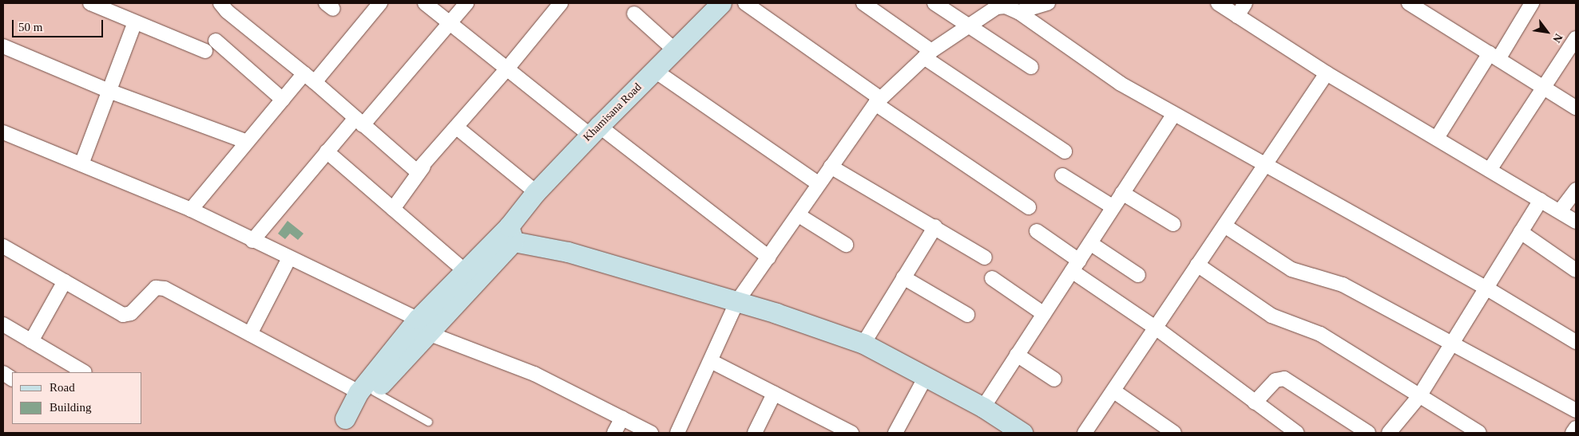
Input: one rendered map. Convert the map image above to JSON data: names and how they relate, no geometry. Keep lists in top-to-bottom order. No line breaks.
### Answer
{"streets":{"street":["Khamisana Road"]},"legend":["Road","Building"],"scale_bar":"50 m","north":"bottom right"}
